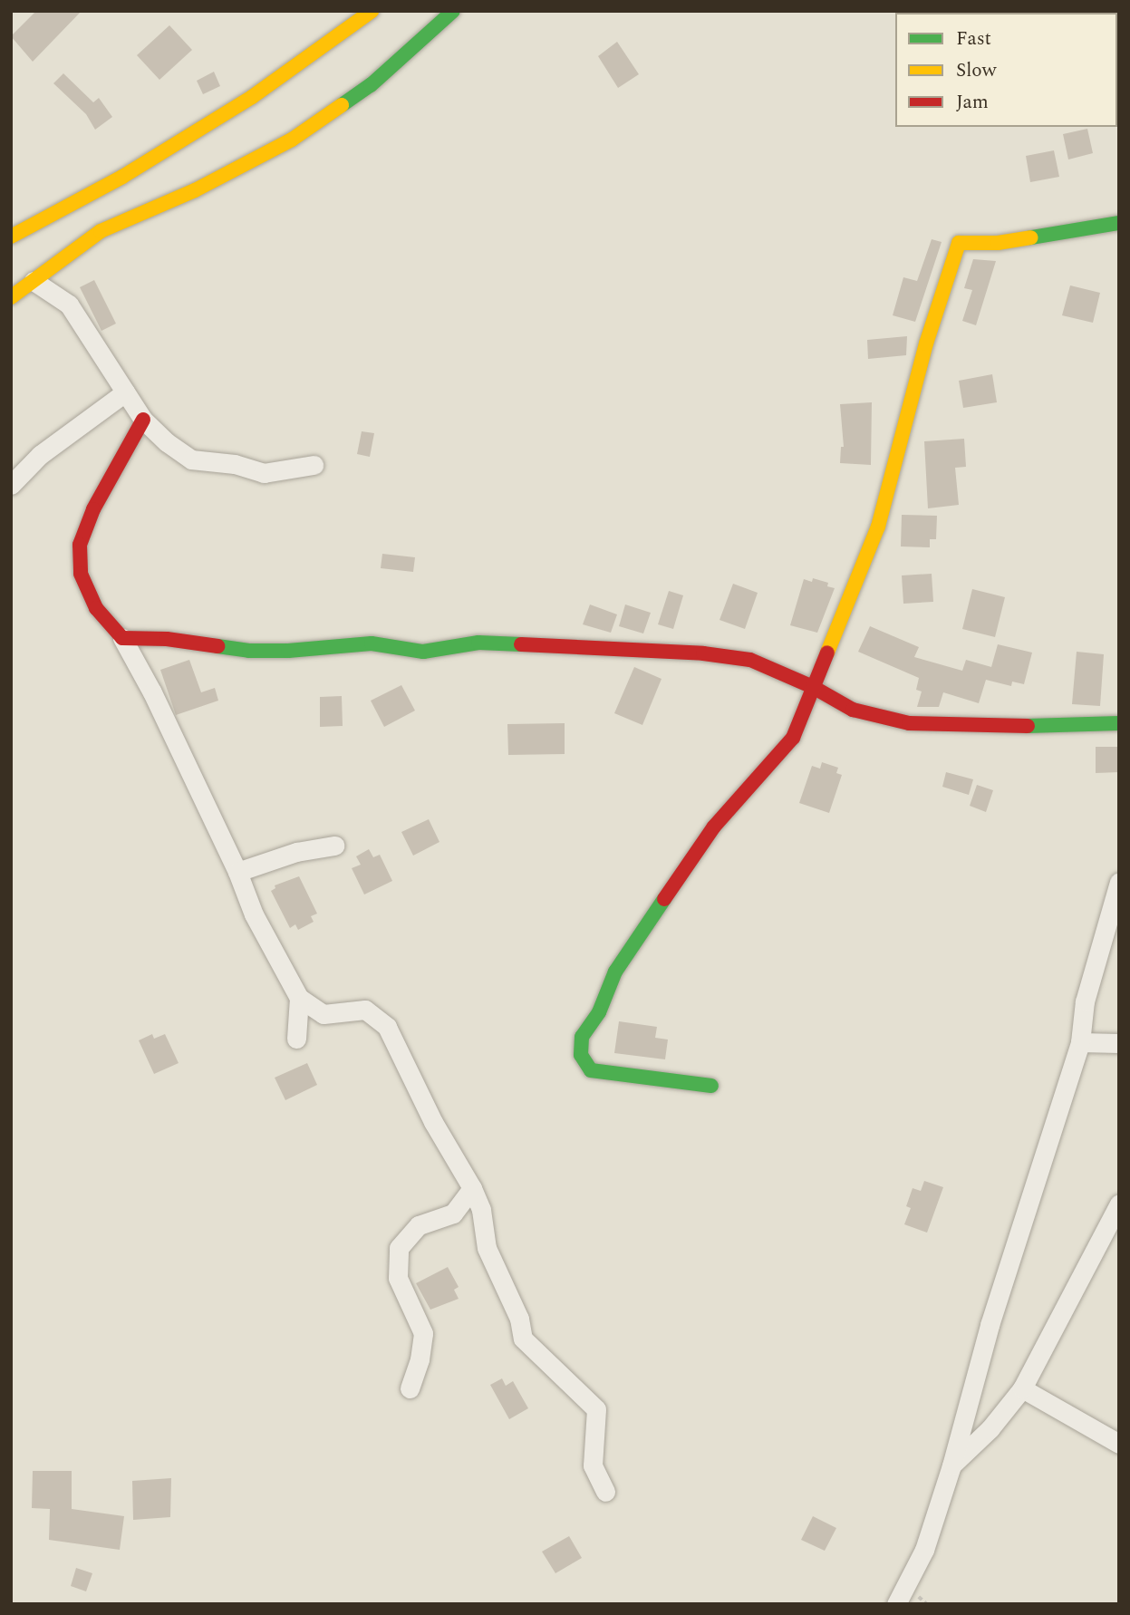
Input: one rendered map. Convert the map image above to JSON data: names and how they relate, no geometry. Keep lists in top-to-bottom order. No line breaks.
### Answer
{"legend":["Fast","Slow","Jam"]}
